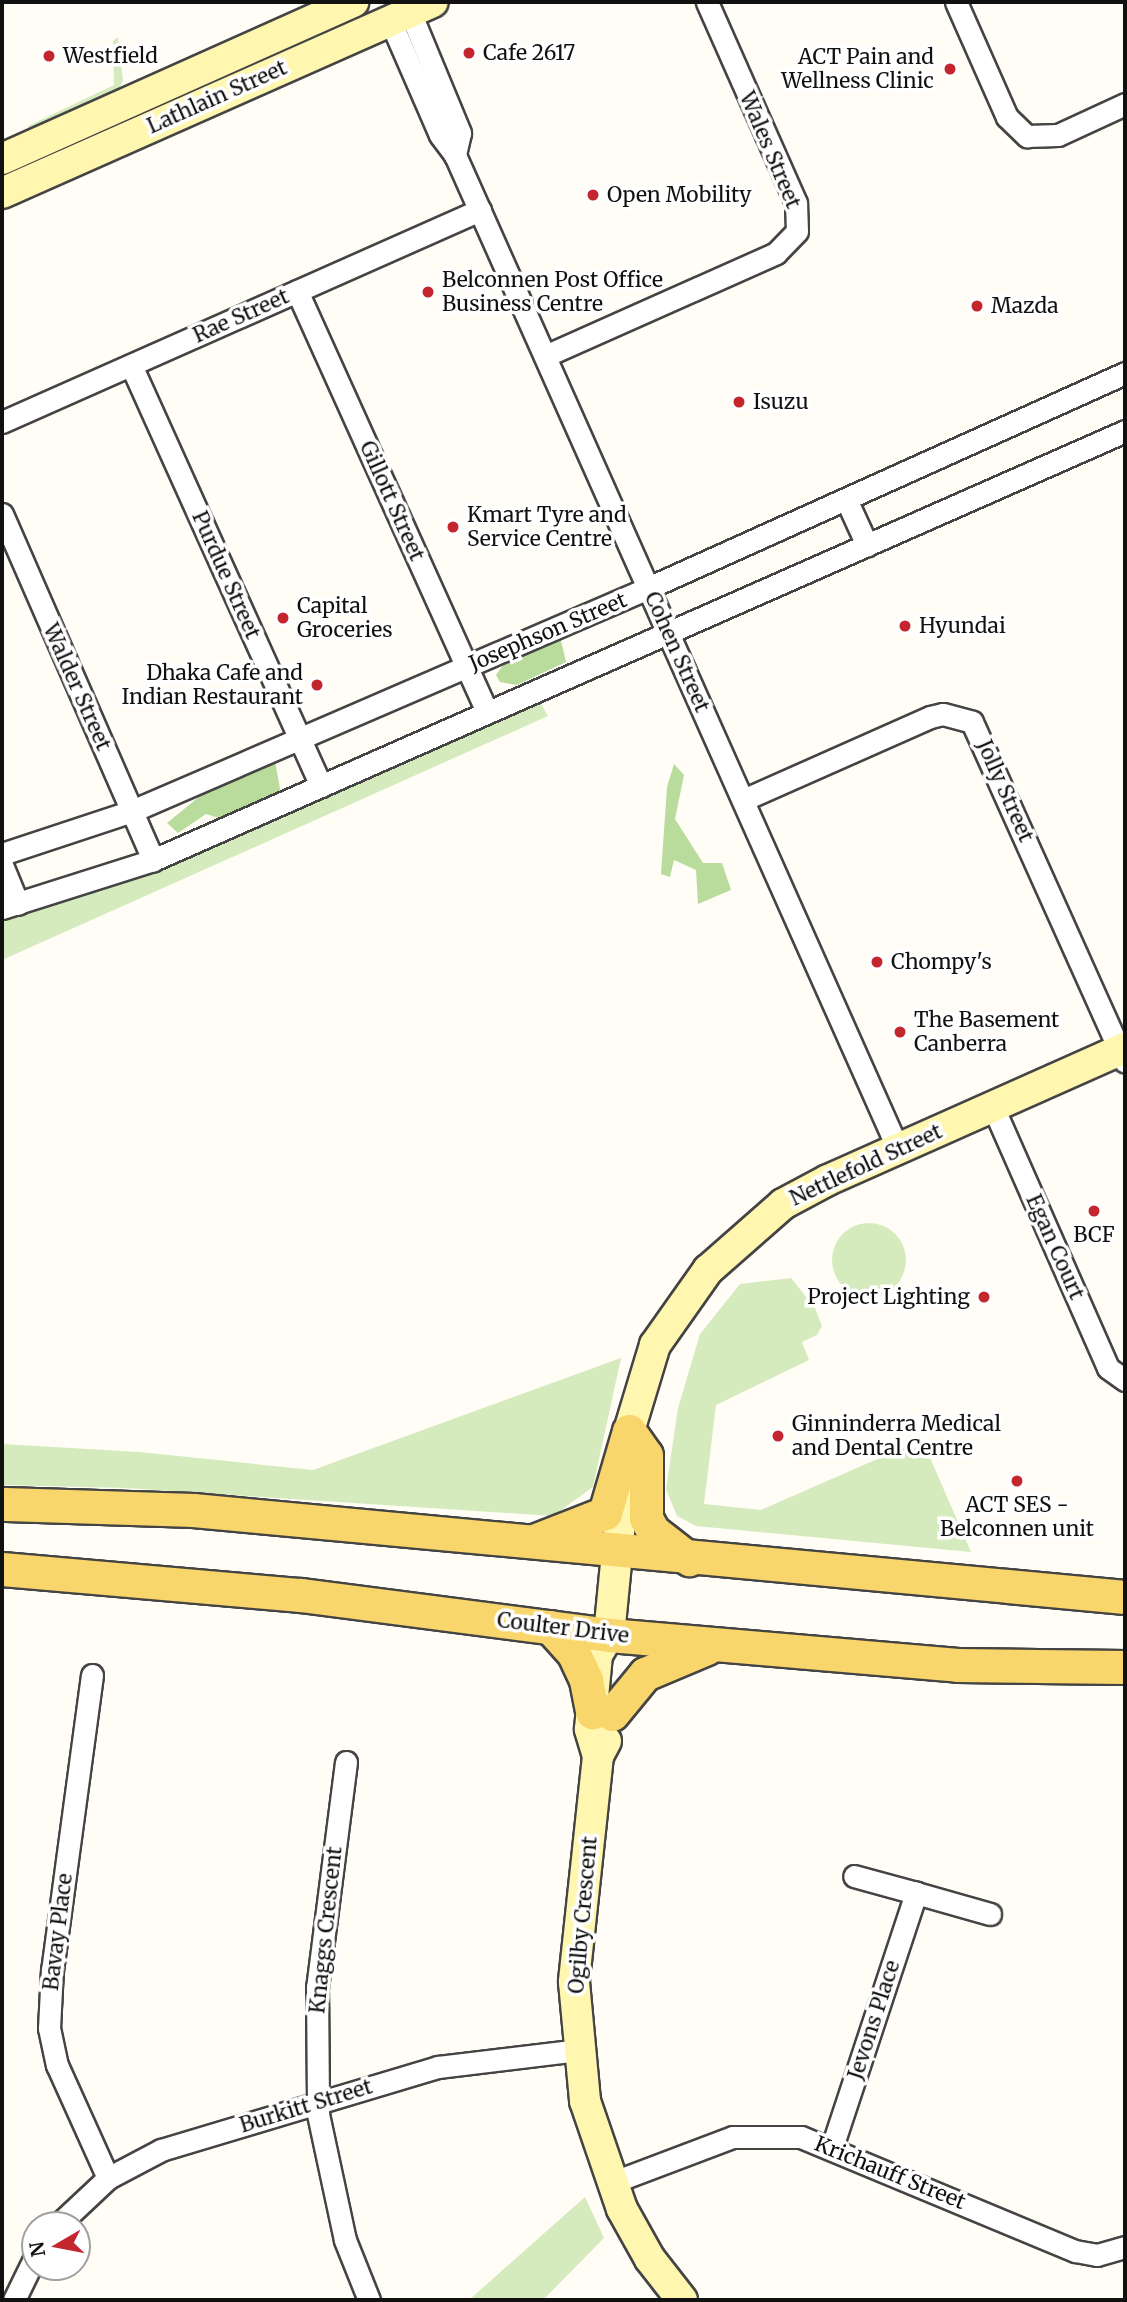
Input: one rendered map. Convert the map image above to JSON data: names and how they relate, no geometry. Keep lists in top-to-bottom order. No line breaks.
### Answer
{"streets":{"main road":["Coulter Drive"],"street":["Lathlain Street","Wales Street","Rae Street","Gillott Street","Purdue Street","Josephson Street","Cohen Street","Walder Street","Jolly Street","Nettlefold Street","Egan Court","Ogilby Crescent","Knaggs Crescent","Bavay Place","Jevons Place","Burkitt Street","Krichauff Street"]},"crossings":[["Lathlain Street","Cohen Street"],["Wales Street","Cohen Street"],["Rae Street","Gillott Street"],["Rae Street","Purdue Street"],["Rae Street","Cohen Street"],["Gillott Street","Josephson Street"],["Purdue Street","Josephson Street"],["Josephson Street","Cohen Street"],["Josephson Street","Walder Street"],["Cohen Street","Jolly Street"],["Cohen Street","Nettlefold Street"],["Jolly Street","Nettlefold Street"],["Nettlefold Street","Egan Court"],["Nettlefold Street","Coulter Drive"],["Nettlefold Street","Ogilby Crescent"],["Coulter Drive","Ogilby Crescent"],["Ogilby Crescent","Burkitt Street"],["Ogilby Crescent","Krichauff Street"],["Knaggs Crescent","Burkitt Street"],["Bavay Place","Burkitt Street"],["Jevons Place","Krichauff Street"]],"places":["Cafe 2617","Westfield","ACT Pain and Wellness Clinic","Open Mobility","Belconnen Post Office Business Centre","Mazda","Isuzu","Kmart Tyre and Service Centre","Capital Groceries","Hyundai","Dhaka Cafe and Indian Restaurant","Chompy's","The Basement Canberra","BCF","Project Lighting","Ginninderra Medical and Dental Centre","ACT SES - Belconnen unit"],"north":"left"}
